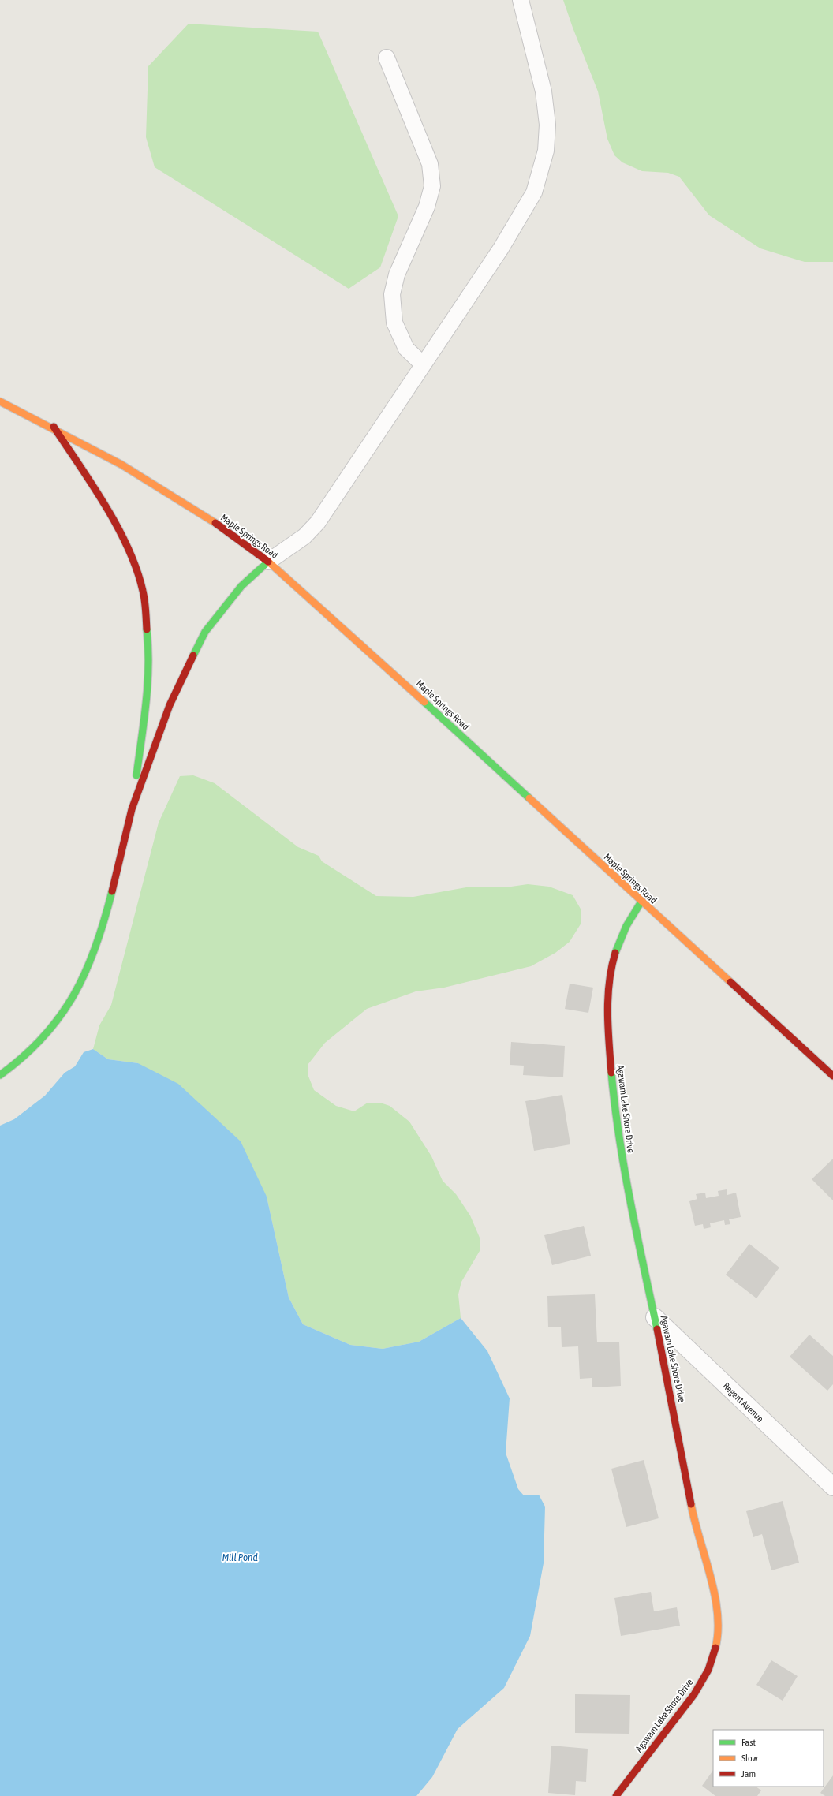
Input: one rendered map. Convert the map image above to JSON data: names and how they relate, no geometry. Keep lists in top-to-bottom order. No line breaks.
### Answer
{"streets":{"main road":["Maple Springs Road","Agawam Lake Shore Drive"],"street":["Regent Avenue"]},"crossings":[["Maple Springs Road","Agawam Lake Shore Drive"],["Agawam Lake Shore Drive","Regent Avenue"]],"water":["Mill Pond"],"legend":["Fast","Slow","Jam"]}
